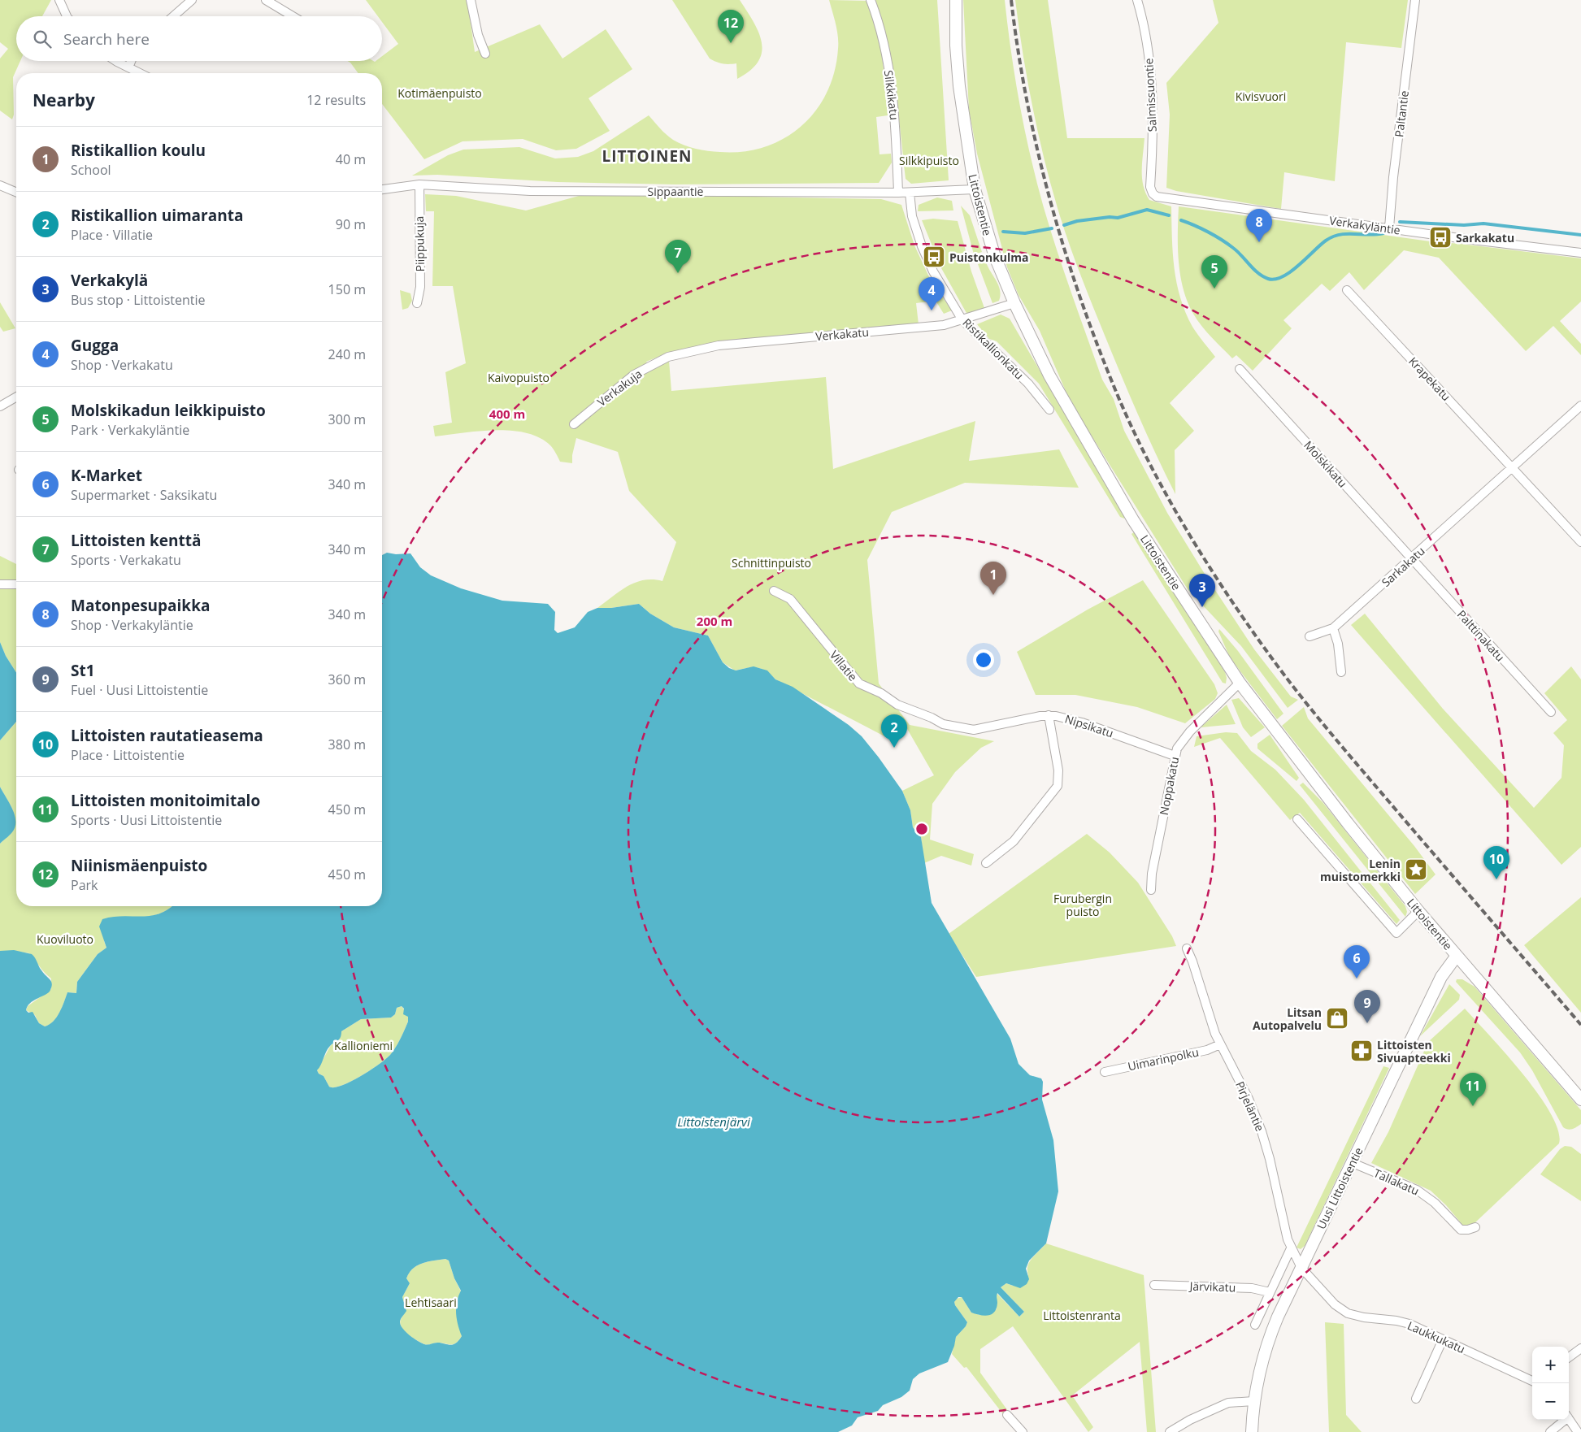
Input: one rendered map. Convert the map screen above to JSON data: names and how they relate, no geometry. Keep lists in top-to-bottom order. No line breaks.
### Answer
{"streets":{"street":["Silkkikatu","Salmissuontie","Paltantie","Sippaantie","Littoistentie","Verkakyläntie","Piippukuja","Verkakatu","Ristikallionkatu","Krapekatu","Verkakuja","Molskikatu","Sarkakatu","Palttinakatu","Villatie","Nipsikatu","Noppakatu","Uimarinpolku","Pirjeläntie","Tallakatu","Uusi Littoistentie","Järvikatu","Laukkukatu"]},"crossings":[["Silkkikatu","Sippaantie"],["Salmissuontie","Verkakyläntie"],["Paltantie","Verkakyläntie"],["Sippaantie","Littoistentie"],["Sippaantie","Piippukuja"],["Sippaantie","Ristikallionkatu"],["Littoistentie","Verkakatu"],["Littoistentie","Noppakatu"],["Littoistentie","Uusi Littoistentie"],["Verkakatu","Ristikallionkatu"],["Verkakatu","Verkakuja"],["Krapekatu","Sarkakatu"],["Molskikatu","Sarkakatu"],["Molskikatu","Palttinakatu"],["Sarkakatu","Palttinakatu"],["Villatie","Nipsikatu"],["Nipsikatu","Noppakatu"],["Uimarinpolku","Pirjeläntie"],["Pirjeläntie","Uusi Littoistentie"],["Pirjeläntie","Laukkukatu"],["Tallakatu","Uusi Littoistentie"],["Uusi Littoistentie","Laukkukatu"]],"districts":["LITTOINEN"],"water":["Littoistenjärvi"],"parks":["Kotimäenpuisto","Kivisvuori","Silkkipuisto","Kaivopuisto","Schnittinpuisto","Furubergin puisto","Kuoviluoto","Kallioniemi","Lehtisaari","Littoistenranta"],"places":{"bus stop":["Sarkakatu","Puistonkulma"],"place":["Lenin muistomerkki"],"shop":["Litsan Autopalvelu"],"pharmacy":["Littoisten Sivuapteekki"]},"page":{"pins":["12","8","7","5","4","1","3","2","10","6","9","11"],"search":"Search here","heading":["Nearby","12 results"],"list":[{"mark":"1","name":"Ristikallion koulu","note":"School","value":"40 m"},{"mark":"2","name":"Ristikallion uimaranta","note":"Place · Villatie","value":"90 m"},{"mark":"3","name":"Verkakylä","note":"Bus stop · Littoistentie","value":"150 m"},{"mark":"4","name":"Gugga","note":"Shop · Verkakatu","value":"240 m"},{"mark":"5","name":"Molskikadun leikkipuisto","note":"Park · Verkakyläntie","value":"300 m"},{"mark":"6","name":"K-Market","note":"Supermarket · Saksikatu","value":"340 m"},{"mark":"7","name":"Littoisten kenttä","note":"Sports · Verkakatu","value":"340 m"},{"mark":"8","name":"Matonpesupaikka","note":"Shop · Verkakyläntie","value":"340 m"},{"mark":"9","name":"St1","note":"Fuel · Uusi Littoistentie","value":"360 m"},{"mark":"10","name":"Littoisten rautatieasema","note":"Place · Littoistentie","value":"380 m"},{"mark":"11","name":"Littoisten monitoimitalo","note":"Sports · Uusi Littoistentie","value":"450 m"},{"mark":"12","name":"Niinismäenpuisto","note":"Park","value":"450 m"}],"map_buttons":["+","−"]},"rings":["400 m","200 m"]}
